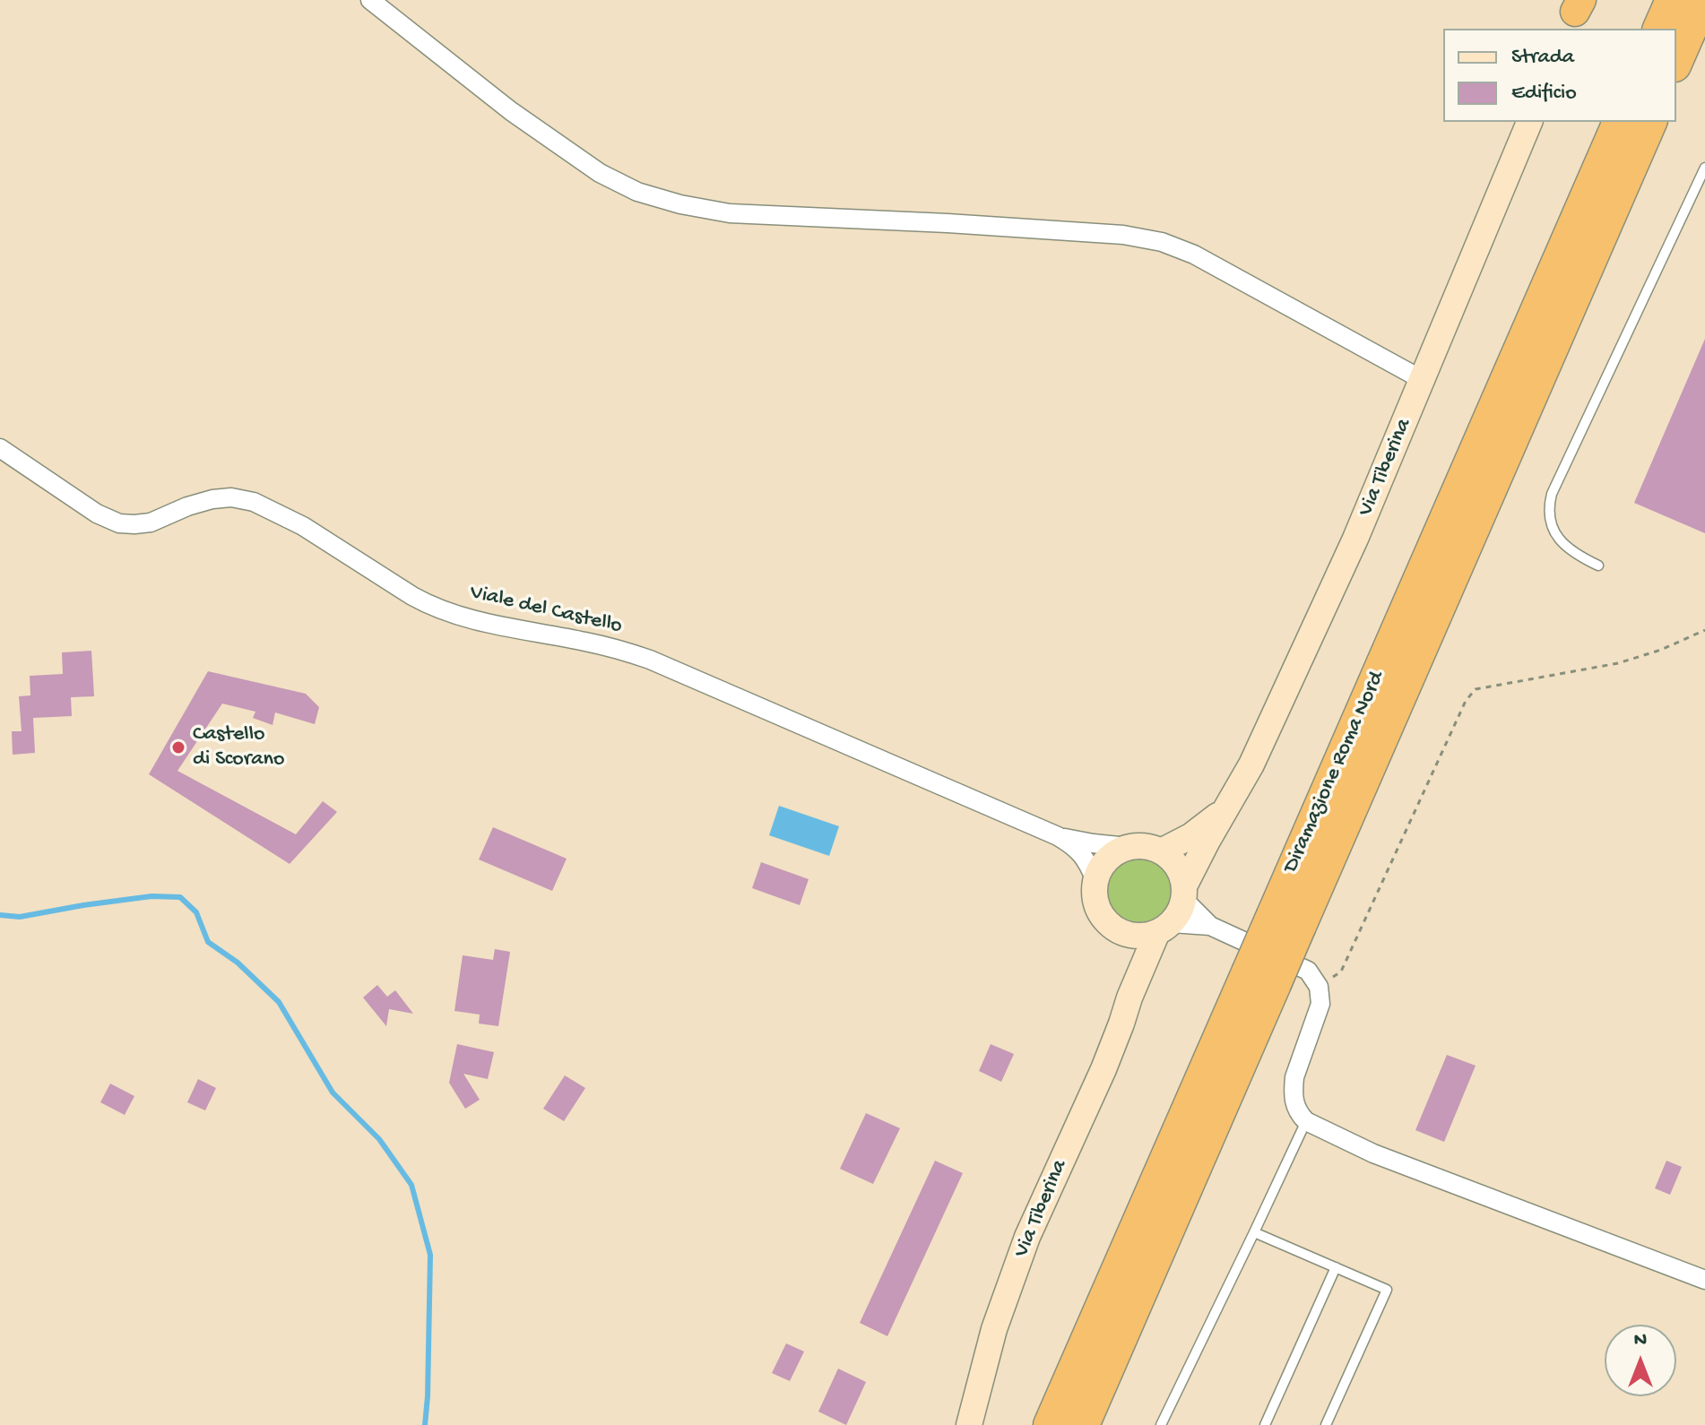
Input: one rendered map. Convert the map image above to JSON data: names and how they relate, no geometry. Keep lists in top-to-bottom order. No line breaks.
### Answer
{"streets":{"highway":["Diramazione Roma Nord"],"main road":["Via Tiberina"],"street":["Viale del Castello"]},"places":["Castello di Scorano"],"legend":["Strada","Edificio"],"north":"top"}
